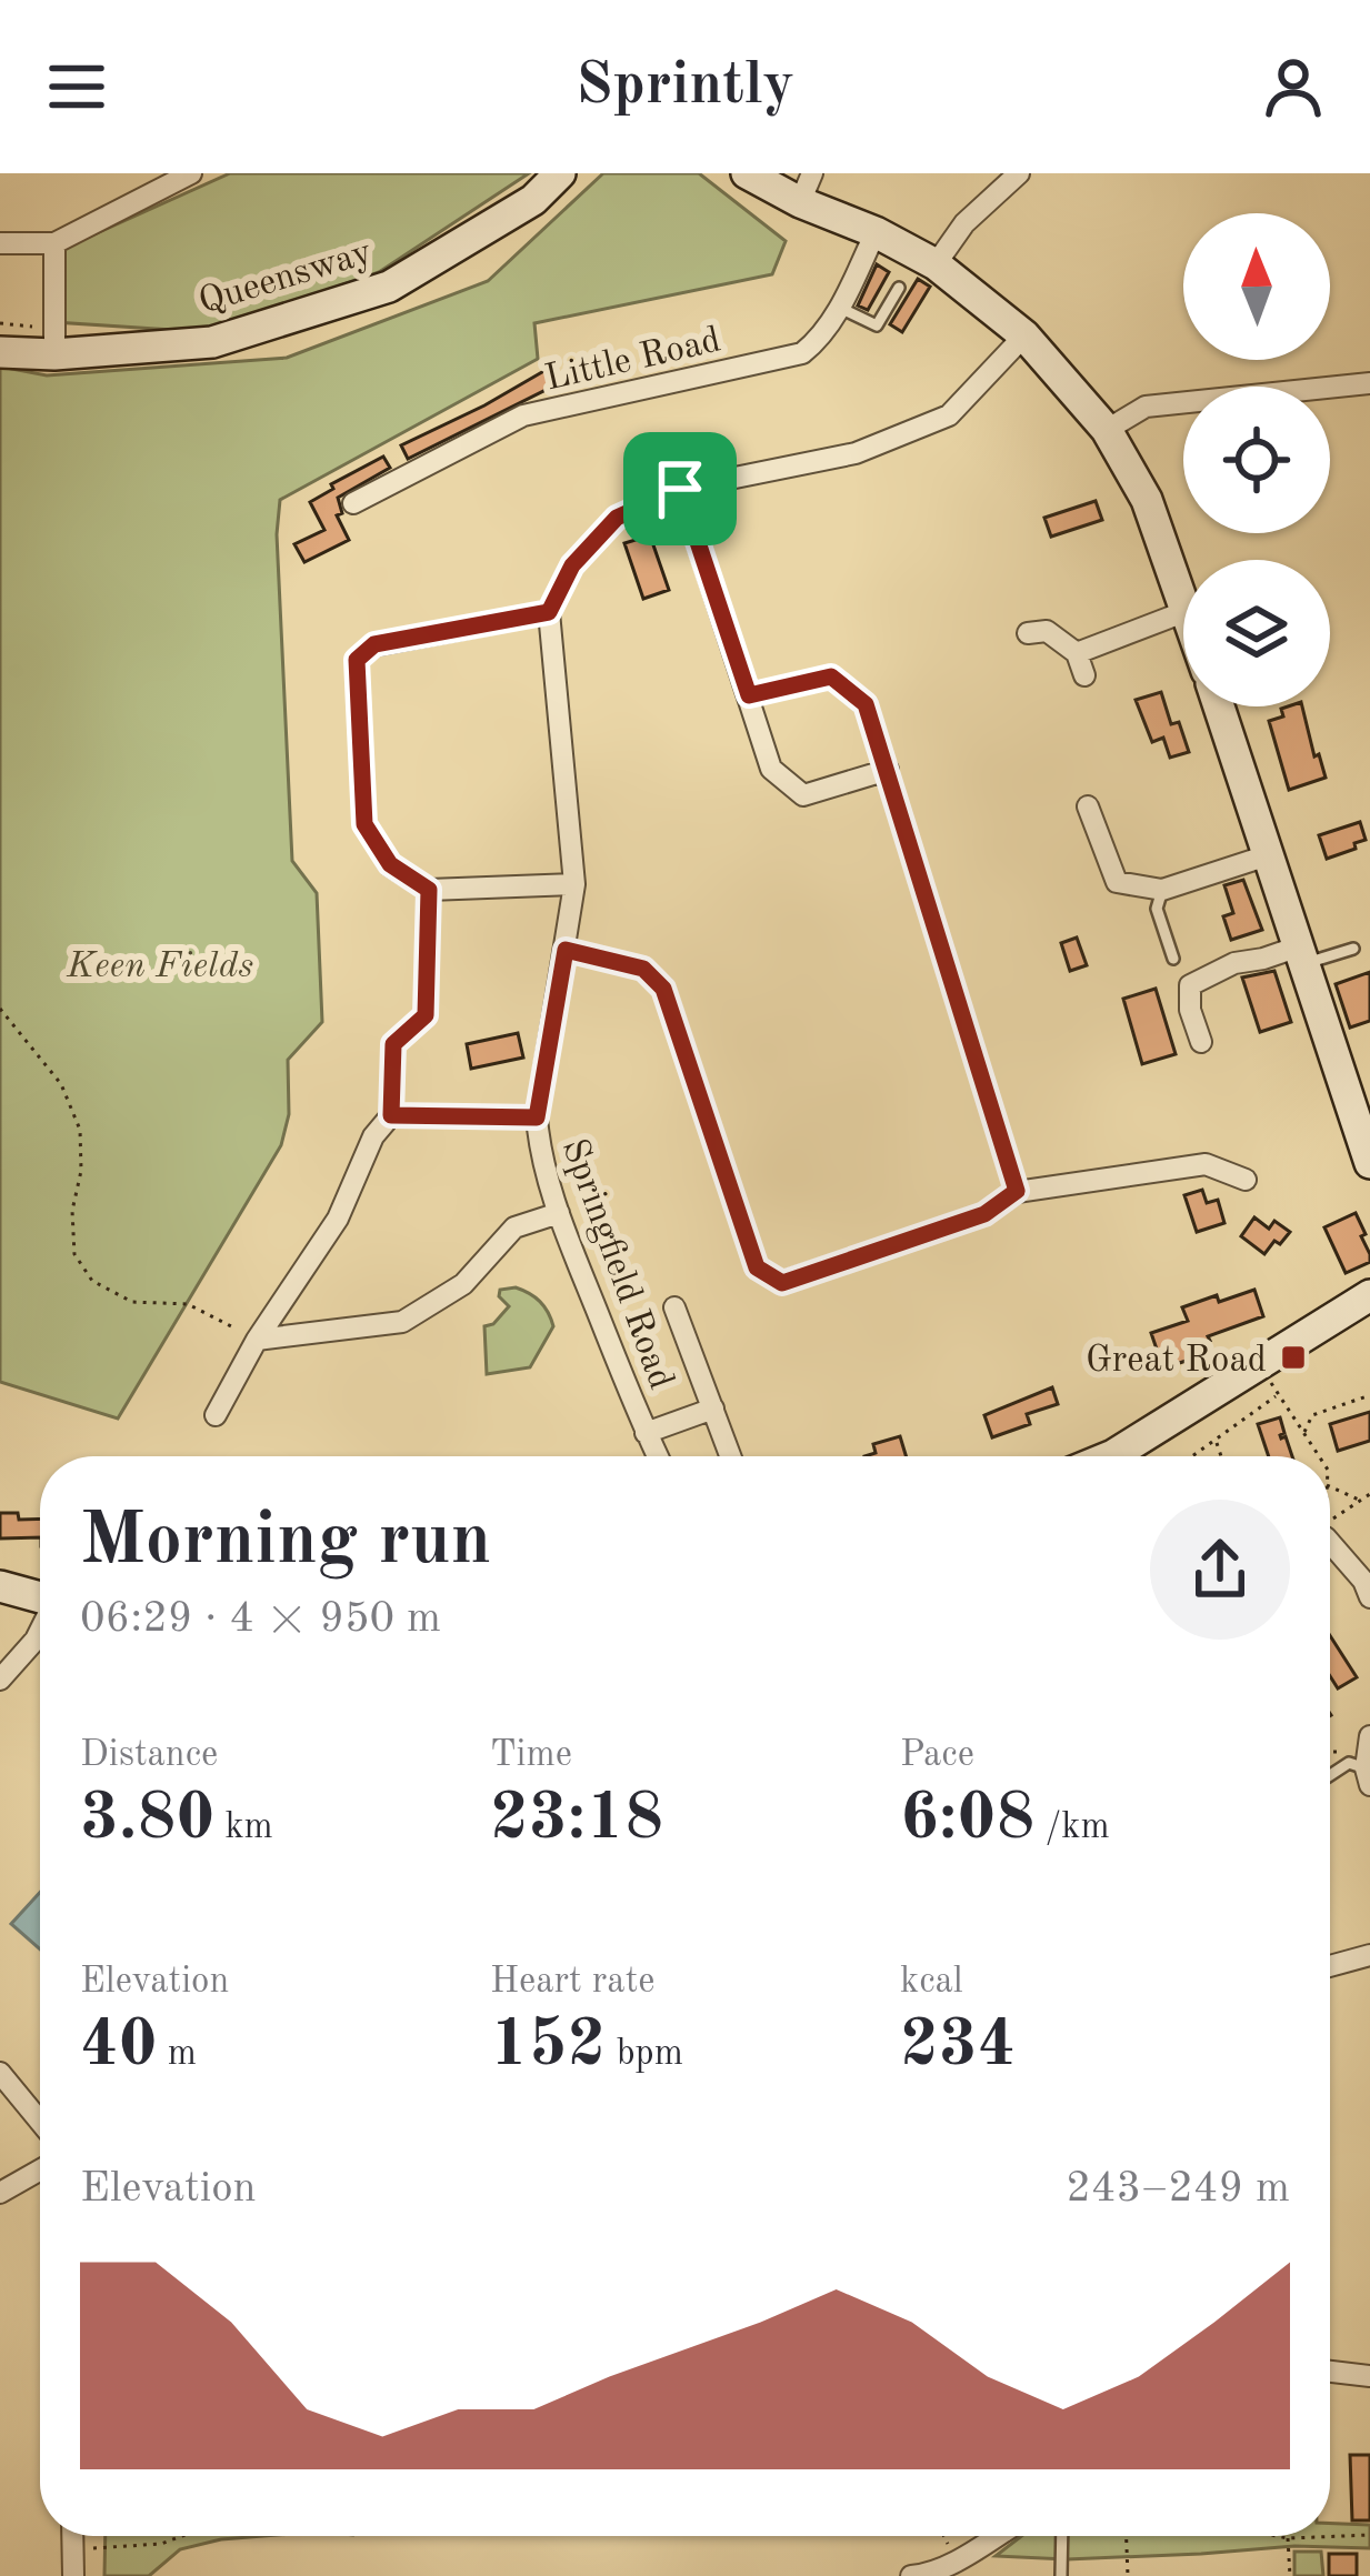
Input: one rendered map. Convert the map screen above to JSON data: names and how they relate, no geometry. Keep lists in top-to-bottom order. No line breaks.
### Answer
{"streets":{"street":["Queensway","Little Road","Springfield Road"]},"parks":["Keen Fields"],"places":{"transit":["Great Road"]},"north":"top","page":{"header":"Sprintly","heading":["Morning run","06:29 · 4 × 950 m"],"stats":[["Distance","3.80 km"],["Time","23:18"],["Pace","6:08 /km"],["Elevation","40 m"],["Heart rate","152 bpm"],["kcal","234"]],"chart":["Elevation","243–249 m"]}}
